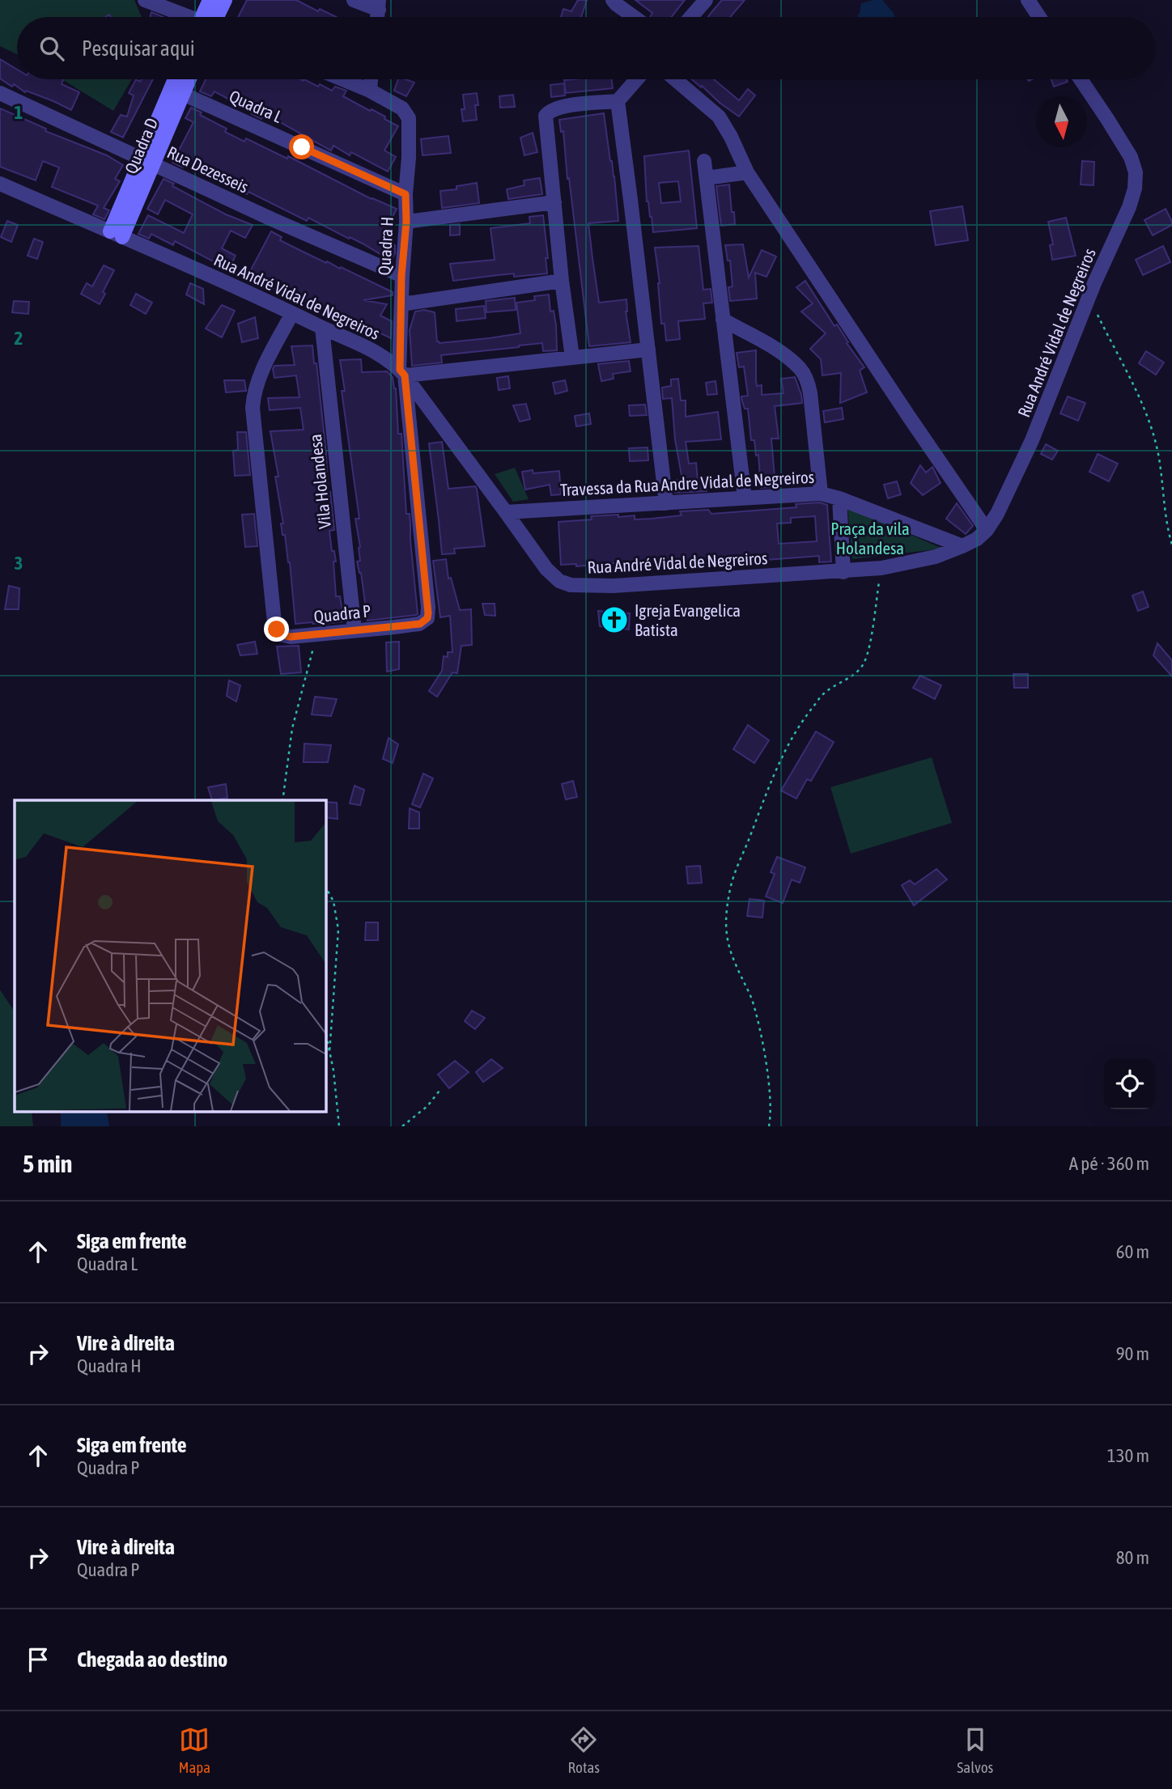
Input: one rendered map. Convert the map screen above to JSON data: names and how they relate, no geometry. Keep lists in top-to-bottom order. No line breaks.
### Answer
{"streets":{"street":["Quadra L","Quadra D","Rua Dezesseis","Quadra H","Rua André Vidal de Negreiros","Vila Holandesa","Travessa da Rua Andre Vidal de Negreiros","Quadra P"]},"crossings":[["Quadra L","Quadra D"],["Quadra L","Quadra H"],["Quadra D","Rua Dezesseis"],["Quadra D","Rua André Vidal de Negreiros"],["Rua Dezesseis","Quadra H"],["Quadra H","Rua André Vidal de Negreiros"],["Quadra H","Quadra P"],["Rua André Vidal de Negreiros","Vila Holandesa"],["Rua André Vidal de Negreiros","Travessa da Rua Andre Vidal de Negreiros"],["Rua André Vidal de Negreiros","Quadra P"],["Vila Holandesa","Quadra P"]],"parks":["Praça da vila Holandesa"],"places":{"church":["Igreja Evangelica Batista"]},"north":"bottom","page":{"search":"Pesquisar aqui","heading":["5 min","A pé · 360 m"],"list":[["Siga em frente","Quadra L","60 m"],["Vire à direita","Quadra H","90 m"],["Siga em frente","Quadra P","130 m"],["Vire à direita","Quadra P","80 m"],"Chegada ao destino"],"nav":["Mapa","Rotas","Salvos"]},"grid":{"rows":["1","2","3"]}}
